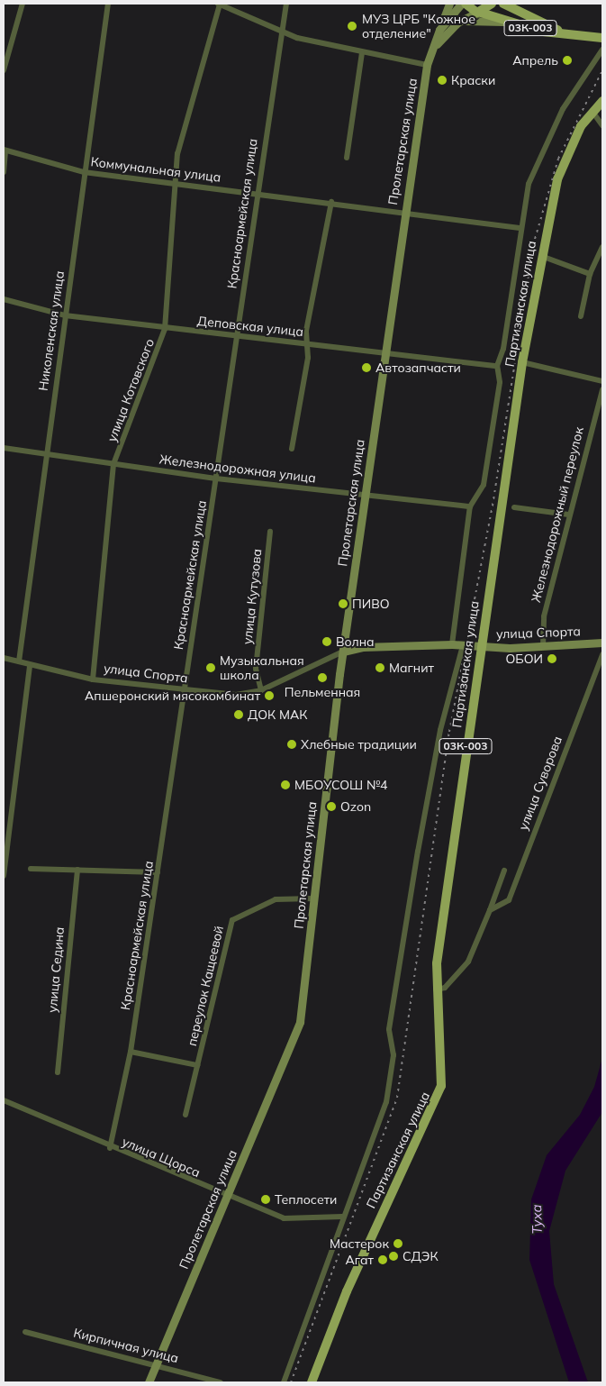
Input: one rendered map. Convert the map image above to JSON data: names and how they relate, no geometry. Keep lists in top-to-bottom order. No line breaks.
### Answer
{"streets":{"main road":["03К-003","Партизанская улица"],"street":["Пролетарская улица","Коммунальная улица","Красноармейская улица","Деповская улица","Николенская улица","улица Котовского","Железнодорожная улица","Железнодорожный переулок","улица Кутузова","улица Спорта","улица Суворова","улица Седина","переулок Кащеевой","улица Щорса","Кирпичная улица"]},"crossings":[["03К-003","Пролетарская улица"],["Пролетарская улица","Коммунальная улица"],["Пролетарская улица","Деповская улица"],["Пролетарская улица","Железнодорожная улица"],["Пролетарская улица","улица Спорта"],["Пролетарская улица","переулок Кащеевой"],["Пролетарская улица","улица Щорса"],["Пролетарская улица","Кирпичная улица"],["Коммунальная улица","Красноармейская улица"],["Коммунальная улица","Партизанская улица"],["Коммунальная улица","Николенская улица"],["Коммунальная улица","улица Котовского"],["Красноармейская улица","Деповская улица"],["Красноармейская улица","Железнодорожная улица"],["Красноармейская улица","улица Спорта"],["Красноармейская улица","улица Щорса"],["Партизанская улица","Деповская улица"],["Партизанская улица","Железнодорожная улица"],["Партизанская улица","улица Спорта"],["Партизанская улица","улица Щорса"],["Деповская улица","Николенская улица"],["Деповская улица","улица Котовского"],["Николенская улица","Железнодорожная улица"],["Николенская улица","улица Спорта"],["улица Котовского","Железнодорожная улица"],["улица Котовского","улица Спорта"],["Железнодорожный переулок","улица Спорта"],["улица Кутузова","улица Спорта"]],"water":["Туха"],"places":["МУЗ ЦРБ \"Кожное отделение\"","Апрель","Краски","Автозапчасти","ПИВО","Волна","ОБОИ","Музыкальная школа","Магнит","Пельменная","Апшеронский мясокомбинат","ДОК МАК","Хлебные традиции","МБОУСОШ №4","Ozon","Теплосети","Мастерок","СДЭК","Агат"]}
